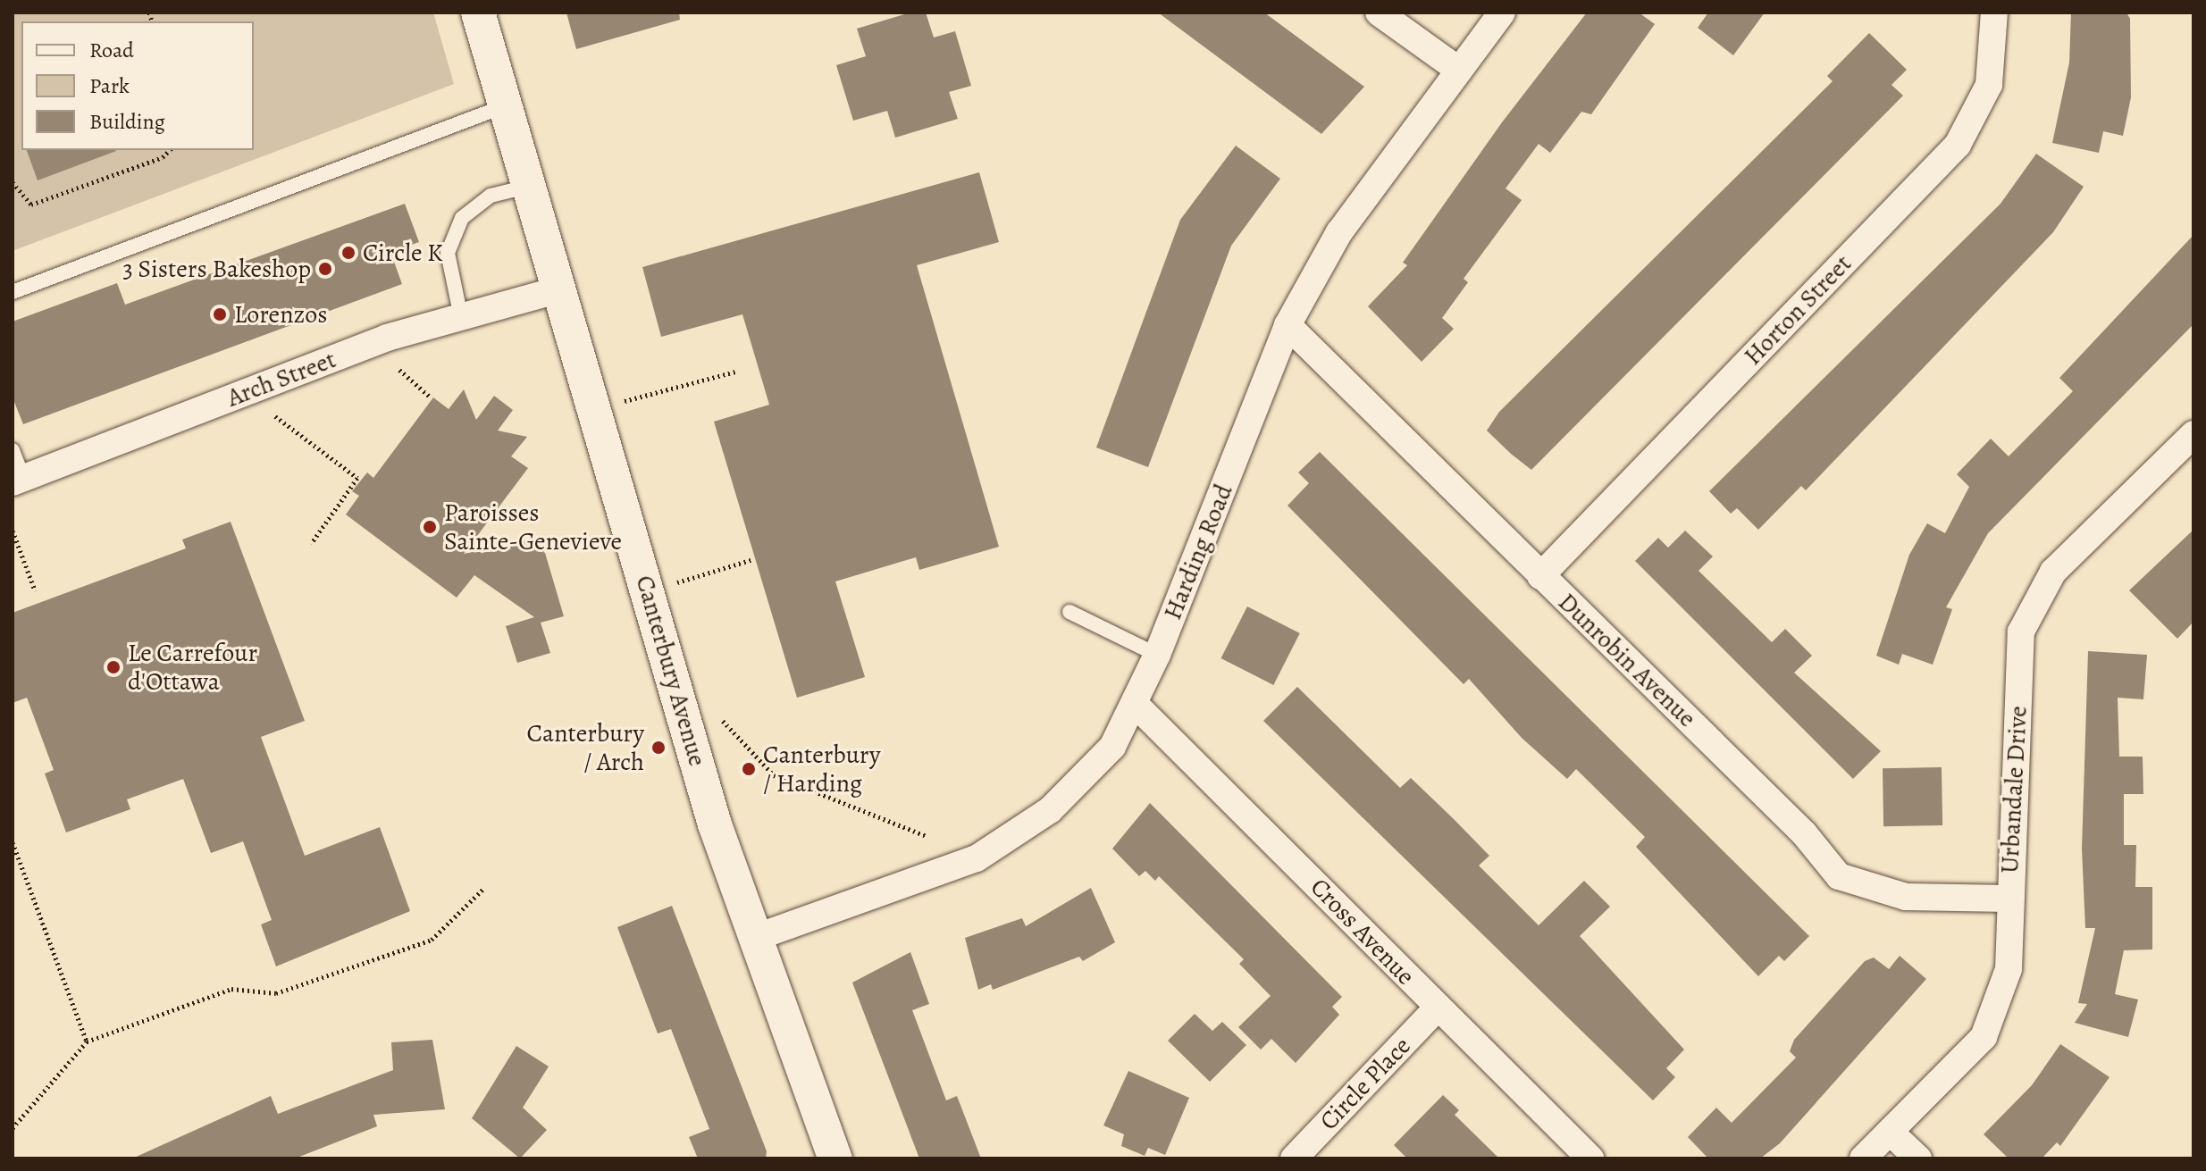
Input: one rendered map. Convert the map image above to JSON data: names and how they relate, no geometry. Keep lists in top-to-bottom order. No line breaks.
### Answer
{"streets":{"street":["Horton Street","Arch Street","Harding Road","Dunrobin Avenue","Canterbury Avenue","Urbandale Drive","Cross Avenue","Circle Place"]},"crossings":[["Horton Street","Dunrobin Avenue"],["Arch Street","Canterbury Avenue"],["Harding Road","Dunrobin Avenue"],["Harding Road","Canterbury Avenue"],["Harding Road","Cross Avenue"],["Dunrobin Avenue","Urbandale Drive"],["Cross Avenue","Circle Place"]],"places":["Circle K","3 Sisters Bakeshop","Lorenzos","Paroisses Sainte-Genevieve","Le Carrefour d'Ottawa","Canterbury / Arch","Canterbury / Harding"],"legend":["Road","Park","Building"]}
